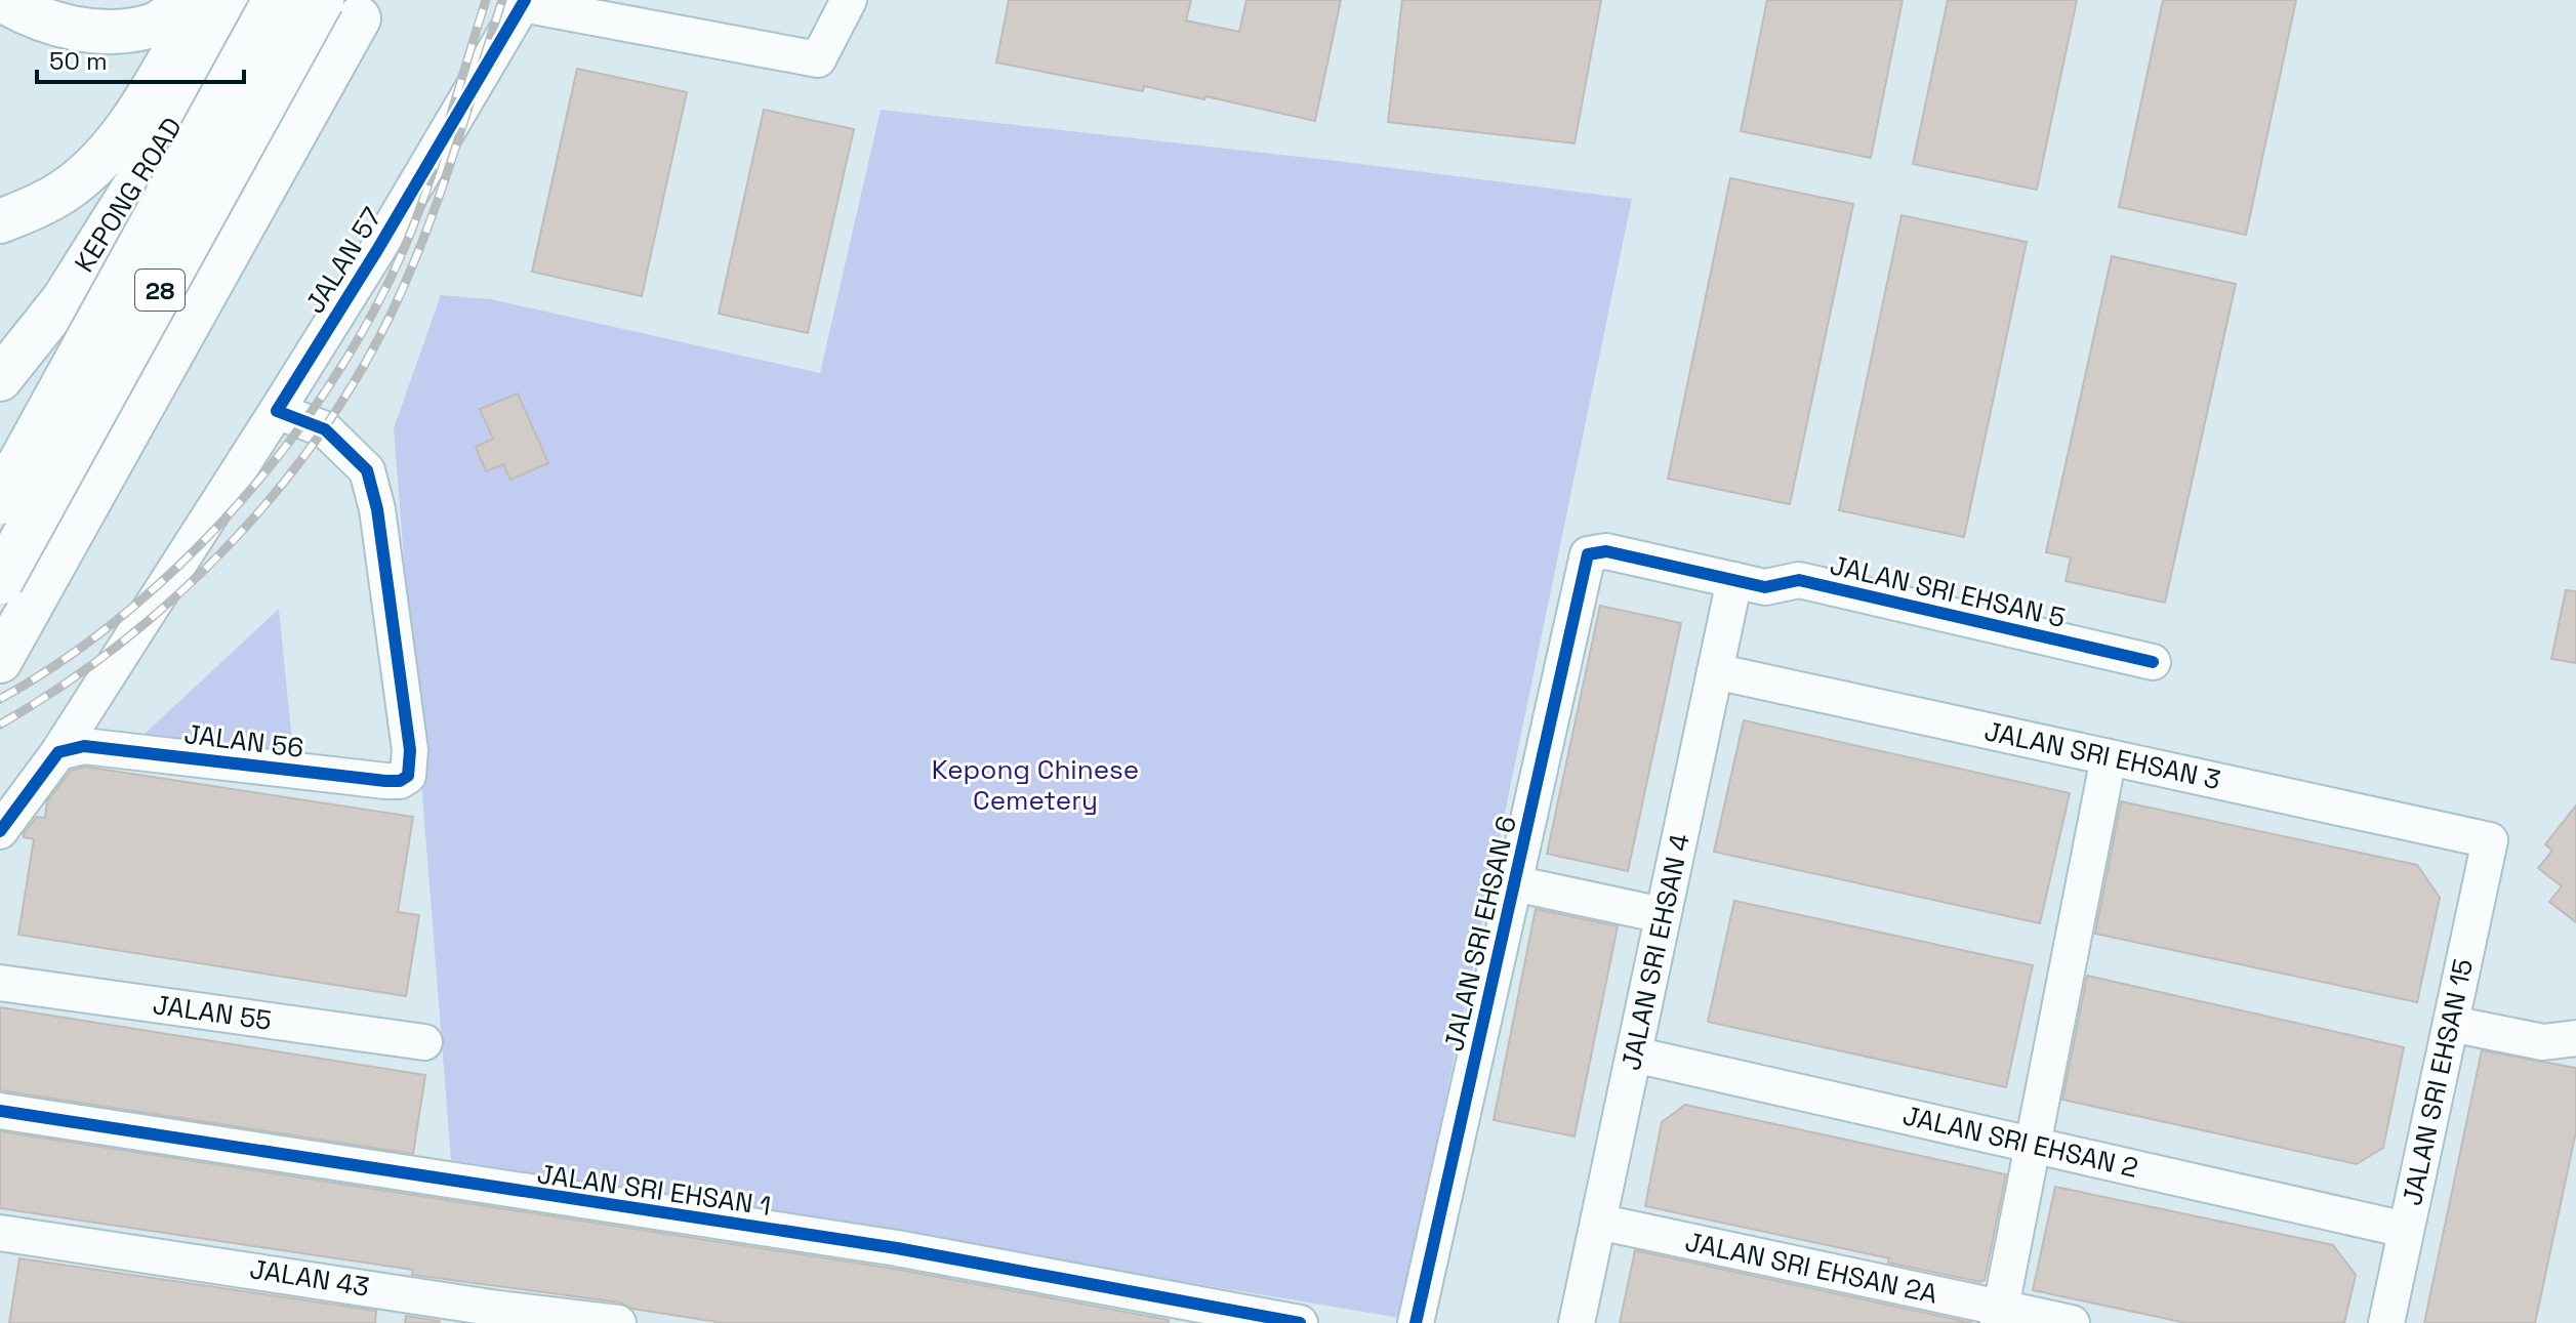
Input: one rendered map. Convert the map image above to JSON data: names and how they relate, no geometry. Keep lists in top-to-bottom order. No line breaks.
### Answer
{"streets":{"highway":["28"],"main road":["KEPONG ROAD"],"street":["JALAN 57","JALAN SRI EHSAN 5","JALAN 56","JALAN SRI EHSAN 3","JALAN SRI EHSAN 6","JALAN SRI EHSAN 4","JALAN 55","JALAN SRI EHSAN 15","JALAN SRI EHSAN 2","JALAN SRI EHSAN 1","JALAN SRI EHSAN 2A","JALAN 43"]},"crossings":[["JALAN 57","JALAN 56"],["JALAN SRI EHSAN 5","JALAN SRI EHSAN 6"],["JALAN SRI EHSAN 5","JALAN SRI EHSAN 4"],["JALAN SRI EHSAN 3","JALAN SRI EHSAN 4"],["JALAN SRI EHSAN 3","JALAN SRI EHSAN 15"],["JALAN SRI EHSAN 4","JALAN SRI EHSAN 2"],["JALAN SRI EHSAN 4","JALAN SRI EHSAN 2A"],["JALAN SRI EHSAN 15","JALAN SRI EHSAN 2"]],"parks":["Kepong Chinese Cemetery"],"scale_bar":"50 m"}
